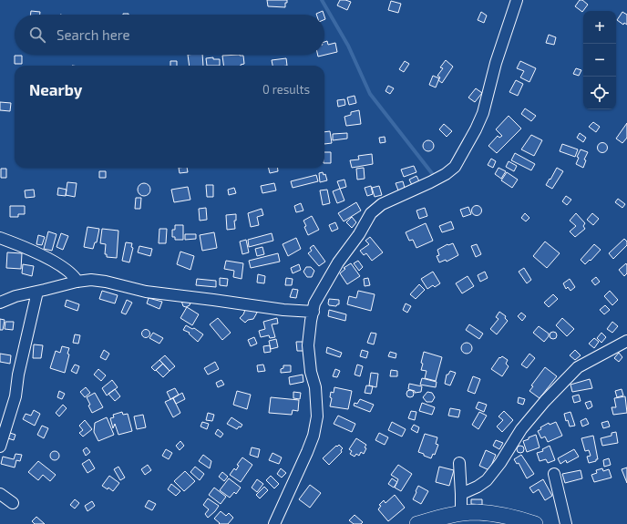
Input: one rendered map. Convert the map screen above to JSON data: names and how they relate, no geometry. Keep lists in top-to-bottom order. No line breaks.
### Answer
{"page":{"map_buttons":["+","−"],"search":"Search here","heading":["Nearby","0 results"]}}
